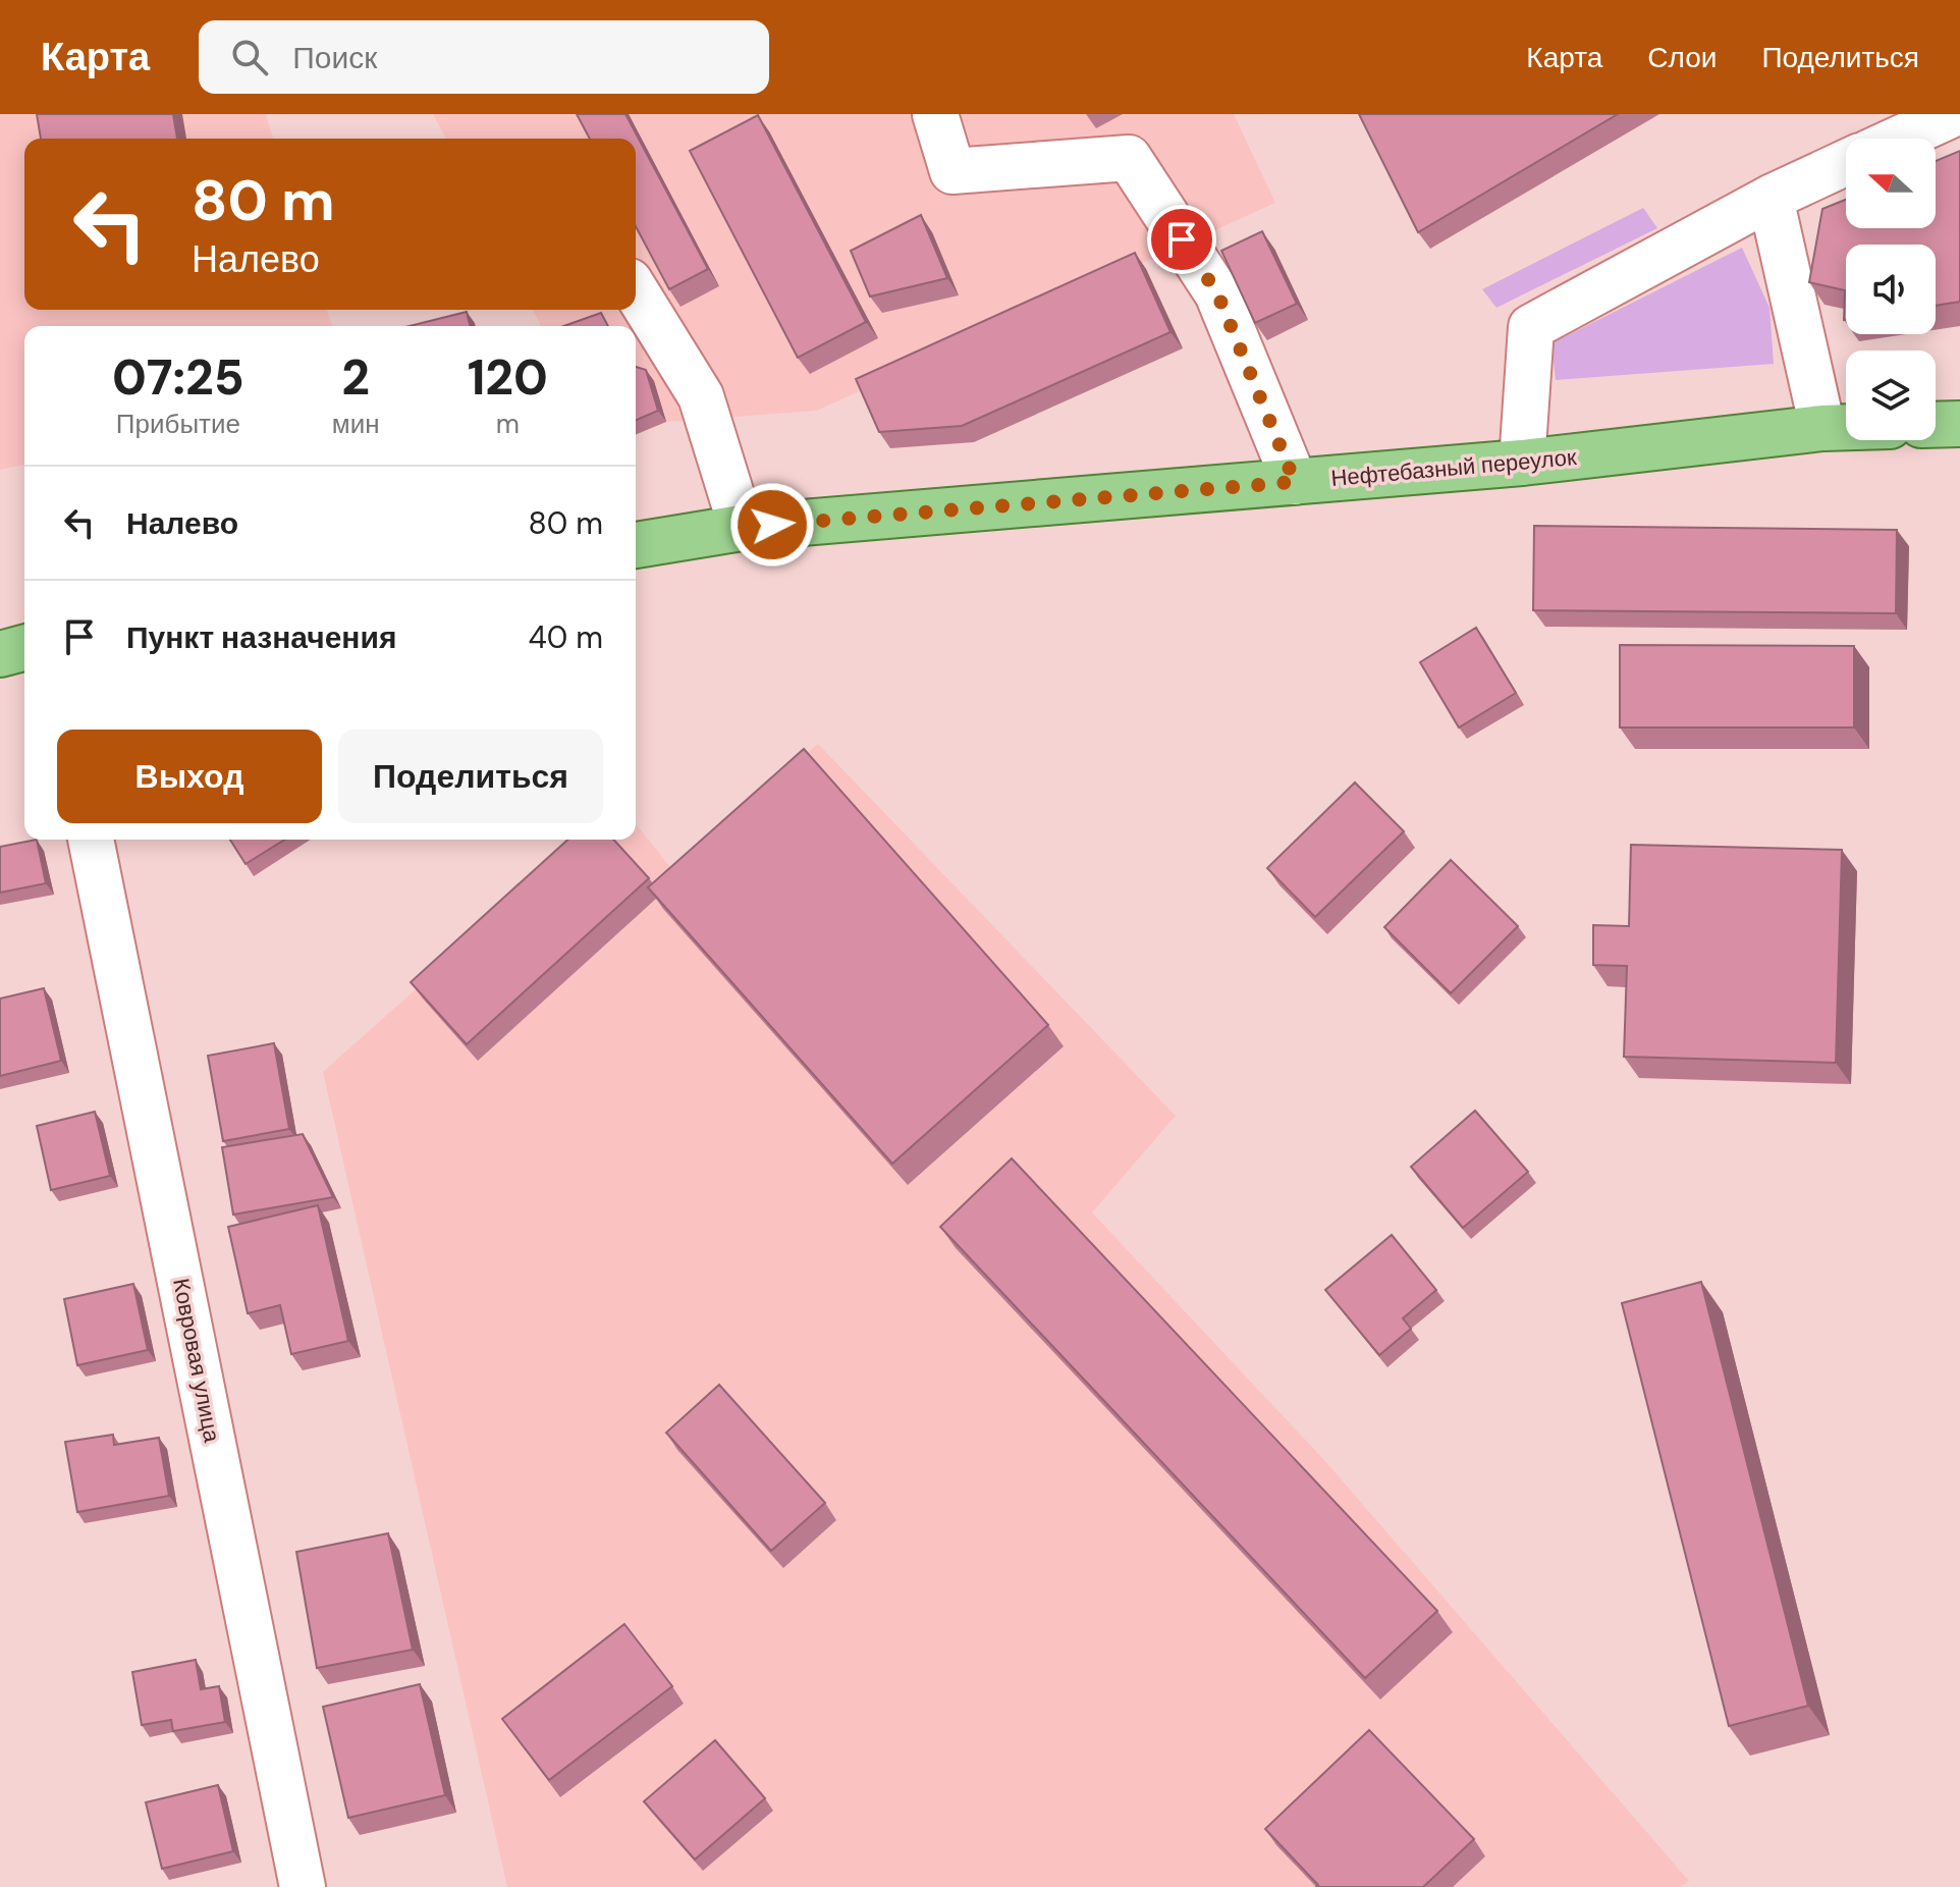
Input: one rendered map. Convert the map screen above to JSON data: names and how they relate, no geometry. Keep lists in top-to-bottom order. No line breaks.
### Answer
{"streets":{"main road":["Нефтебазный переулок"],"street":["Ковровая улица"]},"north":"left","page":{"header":"Карта","search":"Поиск","nav":["Карта","Слои","Поделиться"],"turn":["80 m","Налево"],"eta":["07:25","Прибытие","2","мин","120","m"],"list":[{"name":"Налево","value":"80 m"},{"name":"Пункт назначения","value":"40 m"}],"buttons":["Выход","Поделиться"]}}
